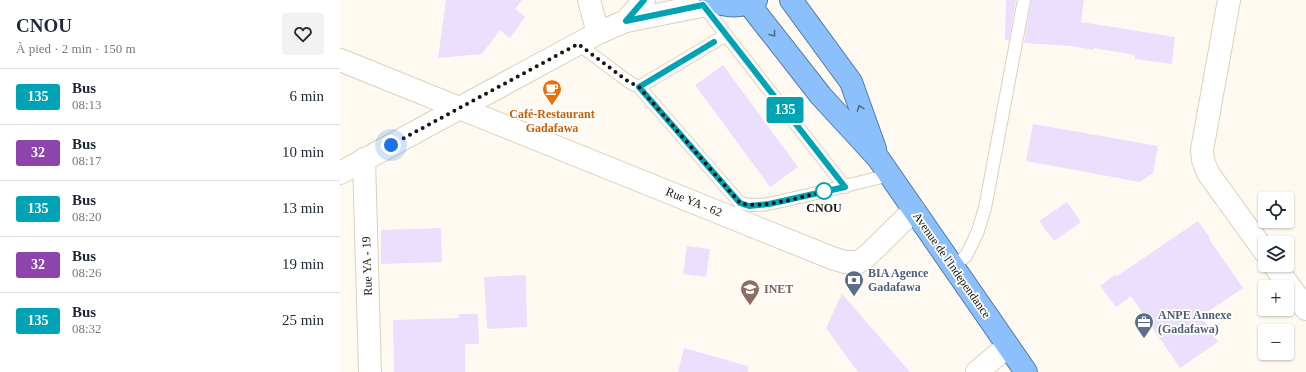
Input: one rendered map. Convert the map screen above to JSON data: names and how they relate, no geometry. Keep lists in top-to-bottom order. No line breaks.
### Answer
{"streets":{"highway":["Avenue de l'Independance"],"street":["Rue YA - 62","Rue YA - 19"]},"crossings":[["Rue YA - 62","Avenue de l'Independance"]],"places":{"cafe":["Café-Restaurant Gadafawa"],"other":["CNOU"],"bank":["BIA Agence Gadafawa"],"school or university":["INET"],"office":["ANPE Annexe (Gadafawa)"]},"lines":["bus line 135"],"page":{"heading":["CNOU","À pied · 2 min · 150 m"],"on_map":"135","list":[{"mark":"135","name":"Bus","note":"08:13","value":"6 min"},{"mark":"32","name":"Bus","note":"08:17","value":"10 min"},{"mark":"135","name":"Bus","note":"08:20","value":"13 min"},{"mark":"32","name":"Bus","note":"08:26","value":"19 min"},{"mark":"135","name":"Bus","note":"08:32","value":"25 min"}],"map_buttons":["+","−"]}}
